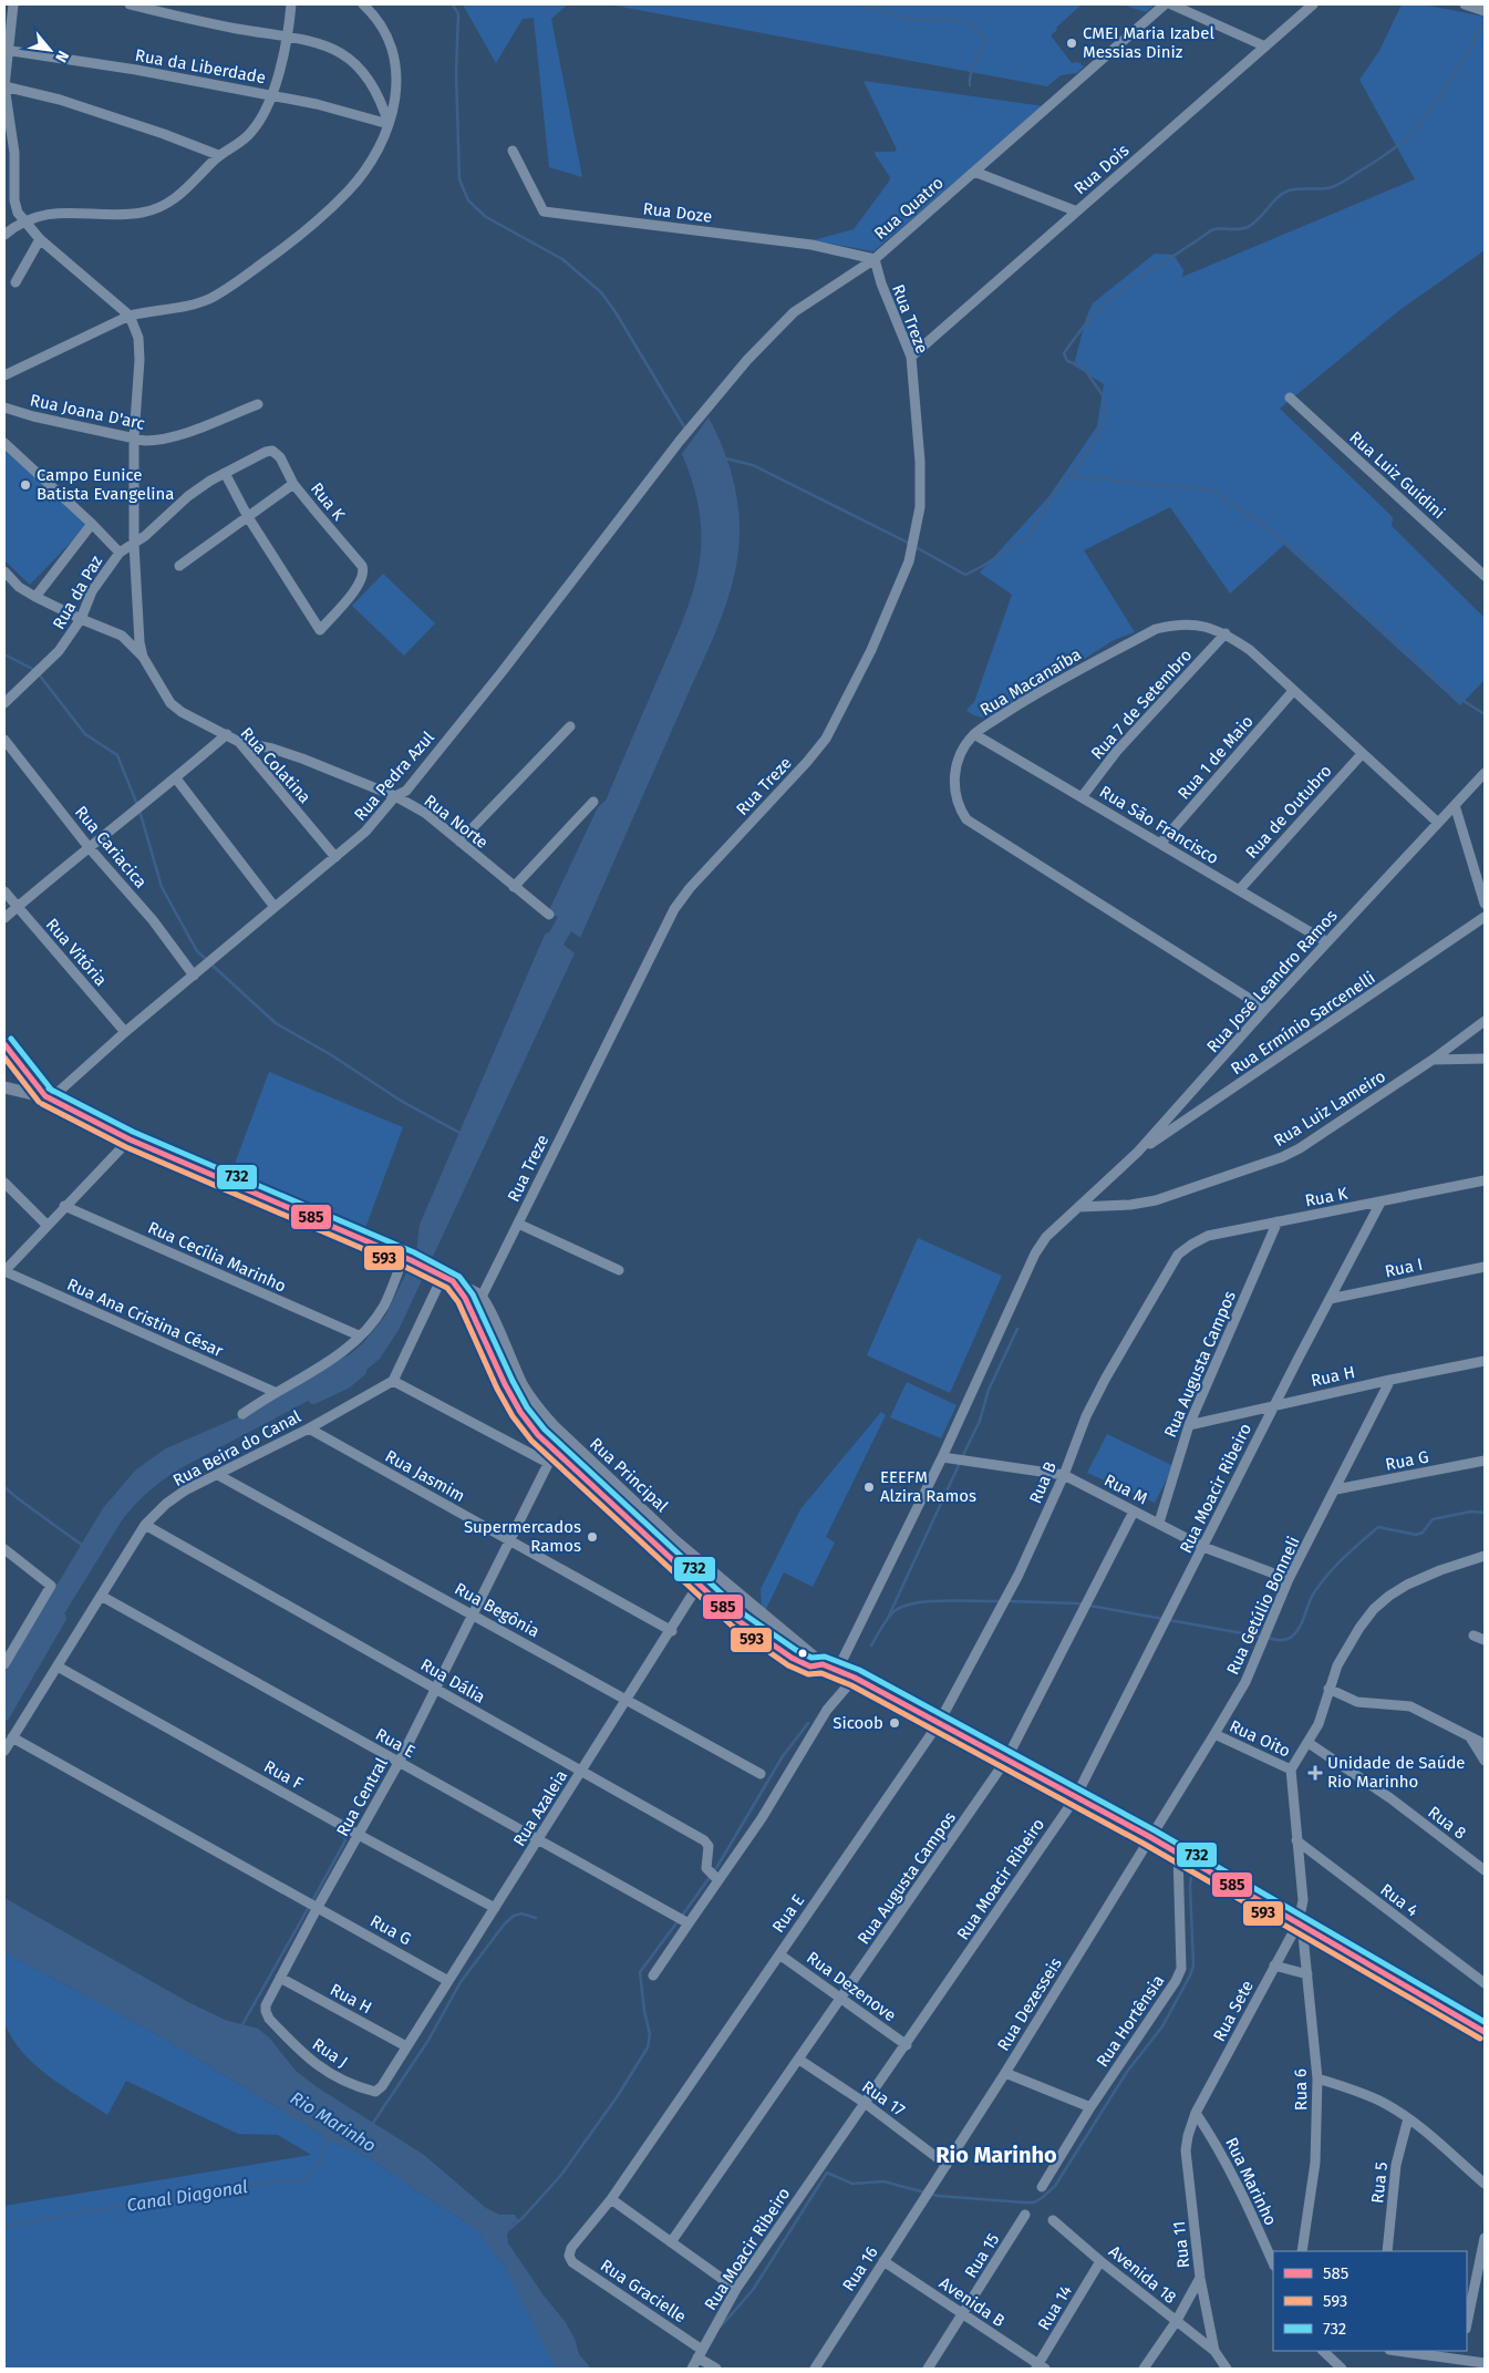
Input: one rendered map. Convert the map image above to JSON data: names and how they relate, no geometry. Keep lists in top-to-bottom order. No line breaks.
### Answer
{"streets":{"main road":["Rua Principal"],"street":["Rua da Liberdade","Rua Dois","Rua Quatro","Rua Doze","Rua Treze","Rua Joana D'arc","Rua Luiz Guidini","Rua K","Rua da Paz","Rua Macanaíba","Rua 7 de Setembro","Rua 1 de Maio","Rua Colatina","Rua Pedra Azul","Rua de Outubro","Rua Norte","Rua São Francisco","Rua Cariacica","Rua Vitória","Rua José Leandro Ramos","Rua Ermínio Sarcenelli","Rua Luiz Lameiro","Rua Cecília Marinho","Rua I","Rua Ana Cristina César","Rua Augusta Campos","Rua H","Rua Beira do Canal","Rua G","Rua Jasmim","Rua B","Rua Moacir Ribeiro","Rua M","Rua Getúlio Bonneli","Rua Begônia","Rua Dália","Rua Oito","Rua E","Rua F","Rua Central","Rua Azaleia","Rua 8","Rua 4","Rua Dezenove","Rua Dezesseis","Rua Sete","Rua Hortênsia","Rua J","Rua 6","Rua 17","Rua Marinho","Rua 5","Rua 11","Rua 15","Rua 16","Avenida 18","Rua Gracielle","Avenida B","Rua 14"]},"crossings":[["Rua Dois","Rua Treze"],["Rua Quatro","Rua Doze"],["Rua Quatro","Rua Treze"],["Rua Quatro","Rua Pedra Azul"],["Rua Doze","Rua Treze"],["Rua Treze","Rua Principal"],["Rua K","Rua da Paz"],["Rua K","Rua Augusta Campos"],["Rua K","Rua B"],["Rua K","Rua Moacir Ribeiro"],["Rua da Paz","Rua Colatina"],["Rua Macanaíba","Rua 7 de Setembro"],["Rua Macanaíba","Rua 1 de Maio"],["Rua Macanaíba","Rua de Outubro"],["Rua Macanaíba","Rua São Francisco"],["Rua Macanaíba","Rua José Leandro Ramos"],["Rua 7 de Setembro","Rua São Francisco"],["Rua 1 de Maio","Rua São Francisco"],["Rua Colatina","Rua Pedra Azul"],["Rua Colatina","Rua Norte"],["Rua Pedra Azul","Rua Norte"],["Rua Pedra Azul","Rua Cariacica"],["Rua Pedra Azul","Rua Vitória"],["Rua de Outubro","Rua São Francisco"],["Rua São Francisco","Rua José Leandro Ramos"],["Rua José Leandro Ramos","Rua Ermínio Sarcenelli"],["Rua José Leandro Ramos","Rua Luiz Lameiro"],["Rua José Leandro Ramos","Rua Principal"],["Rua José Leandro Ramos","Rua M"],["Rua José Leandro Ramos","Rua Dália"],["Rua José Leandro Ramos","Rua E"],["Rua I","Rua Moacir Ribeiro"],["Rua Augusta Campos","Rua H"],["Rua Augusta Campos","Rua Principal"],["Rua Augusta Campos","Rua M"],["Rua Augusta Campos","Rua Dezenove"],["Rua Augusta Campos","Rua 17"],["Rua H","Rua Moacir Ribeiro"],["Rua H","Rua Getúlio Bonneli"],["Rua H","Rua Central"],["Rua H","Rua Azaleia"],["Rua H","Rua J"],["Rua Beira do Canal","Rua G"],["Rua Beira do Canal","Rua Jasmim"],["Rua Beira do Canal","Rua Begônia"],["Rua Beira do Canal","Rua Dália"],["Rua Beira do Canal","Rua E"],["Rua Beira do Canal","Rua F"],["Rua G","Rua Getúlio Bonneli"],["Rua G","Rua Central"],["Rua G","Rua Azaleia"],["Rua Principal","Rua B"],["Rua Principal","Rua Moacir Ribeiro"],["Rua Principal","Rua Getúlio Bonneli"],["Rua Principal","Rua E"],["Rua Principal","Rua Central"],["Rua Principal","Rua Azaleia"],["Rua Principal","Rua Dezesseis"],["Rua Principal","Rua Sete"],["Rua Principal","Rua Hortênsia"],["Rua Principal","Rua 6"],["Rua Jasmim","Rua Central"],["Rua Jasmim","Rua Azaleia"],["Rua B","Rua M"],["Rua B","Rua E"],["Rua Moacir Ribeiro","Rua M"],["Rua Moacir Ribeiro","Rua Dezenove"],["Rua Moacir Ribeiro","Rua 17"],["Rua Moacir Ribeiro","Rua Gracielle"],["Rua M","Rua Getúlio Bonneli"],["Rua Getúlio Bonneli","Rua Oito"],["Rua Getúlio Bonneli","Rua Dezesseis"],["Rua Begônia","Rua Central"],["Rua Begônia","Rua Azaleia"],["Rua Dália","Rua Central"],["Rua Dália","Rua Azaleia"],["Rua E","Rua Central"],["Rua E","Rua Azaleia"],["Rua E","Rua Dezenove"],["Rua E","Rua Gracielle"],["Rua F","Rua Central"],["Rua F","Rua Azaleia"],["Rua Central","Rua J"],["Rua Azaleia","Rua J"],["Rua Dezesseis","Rua 17"],["Rua Dezesseis","Rua 16"],["Rua Sete","Rua 6"],["Rua Sete","Rua Marinho"],["Rua Sete","Rua 11"],["Rua Marinho","Rua 11"],["Rua 11","Avenida 18"],["Rua 15","Avenida B"],["Rua 16","Avenida B"],["Avenida 18","Rua 14"],["Avenida B","Rua 14"]],"districts":["Rio Marinho"],"water":["Rio Marinho","Canal Diagonal"],"places":{"other":["CMEI Maria Izabel Messias Diniz","Campo Eunice Batista Evangelina","EEEFM Alzira Ramos","Supermercados Ramos","Sicoob"],"health":["Unidade de Saúde Rio Marinho"]},"lines":["transit line 732","transit line 585","transit line 593"],"legend":["585","593","732"],"north":"bottom right"}
